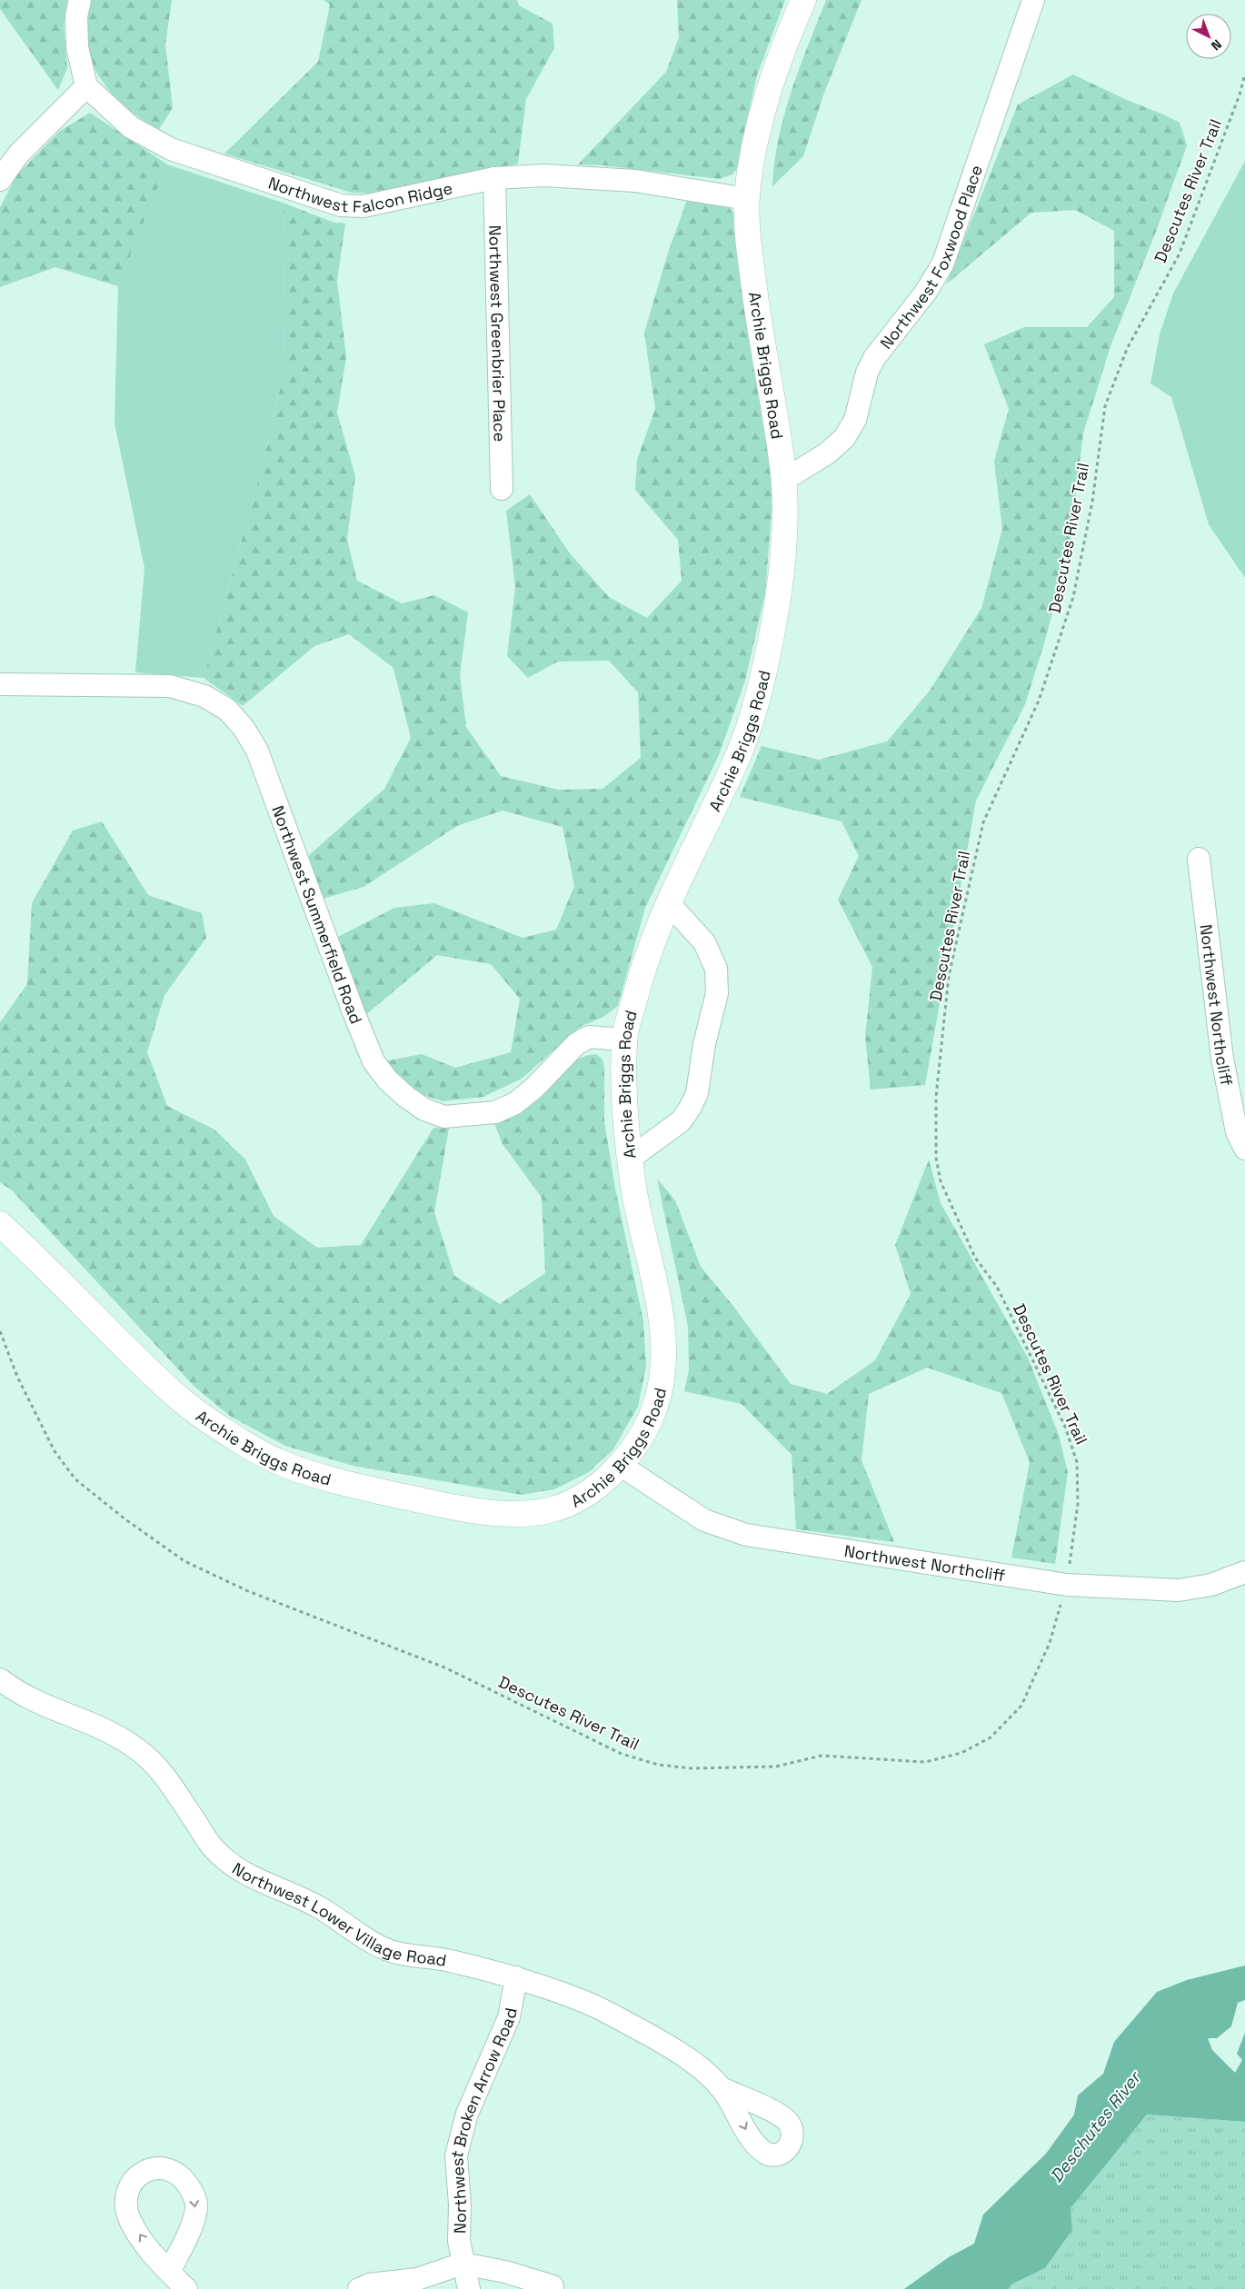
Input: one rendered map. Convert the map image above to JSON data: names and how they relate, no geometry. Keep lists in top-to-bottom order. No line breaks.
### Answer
{"streets":{"street":["Northwest Falcon Ridge","Northwest Foxwood Place","Northwest Greenbrier Place","Archie Briggs Road","Northwest Summerfield Road","Northwest Northcliff","Northwest Lower Village Road","Northwest Broken Arrow Road"],"path":["Descutes River Trail"]},"crossings":[["Northwest Falcon Ridge","Northwest Greenbrier Place"],["Northwest Falcon Ridge","Archie Briggs Road"],["Descutes River Trail","Northwest Northcliff"],["Northwest Foxwood Place","Archie Briggs Road"],["Archie Briggs Road","Northwest Summerfield Road"],["Archie Briggs Road","Northwest Northcliff"],["Northwest Lower Village Road","Northwest Broken Arrow Road"]],"water":["Deschutes River"],"north":"bottom right"}
